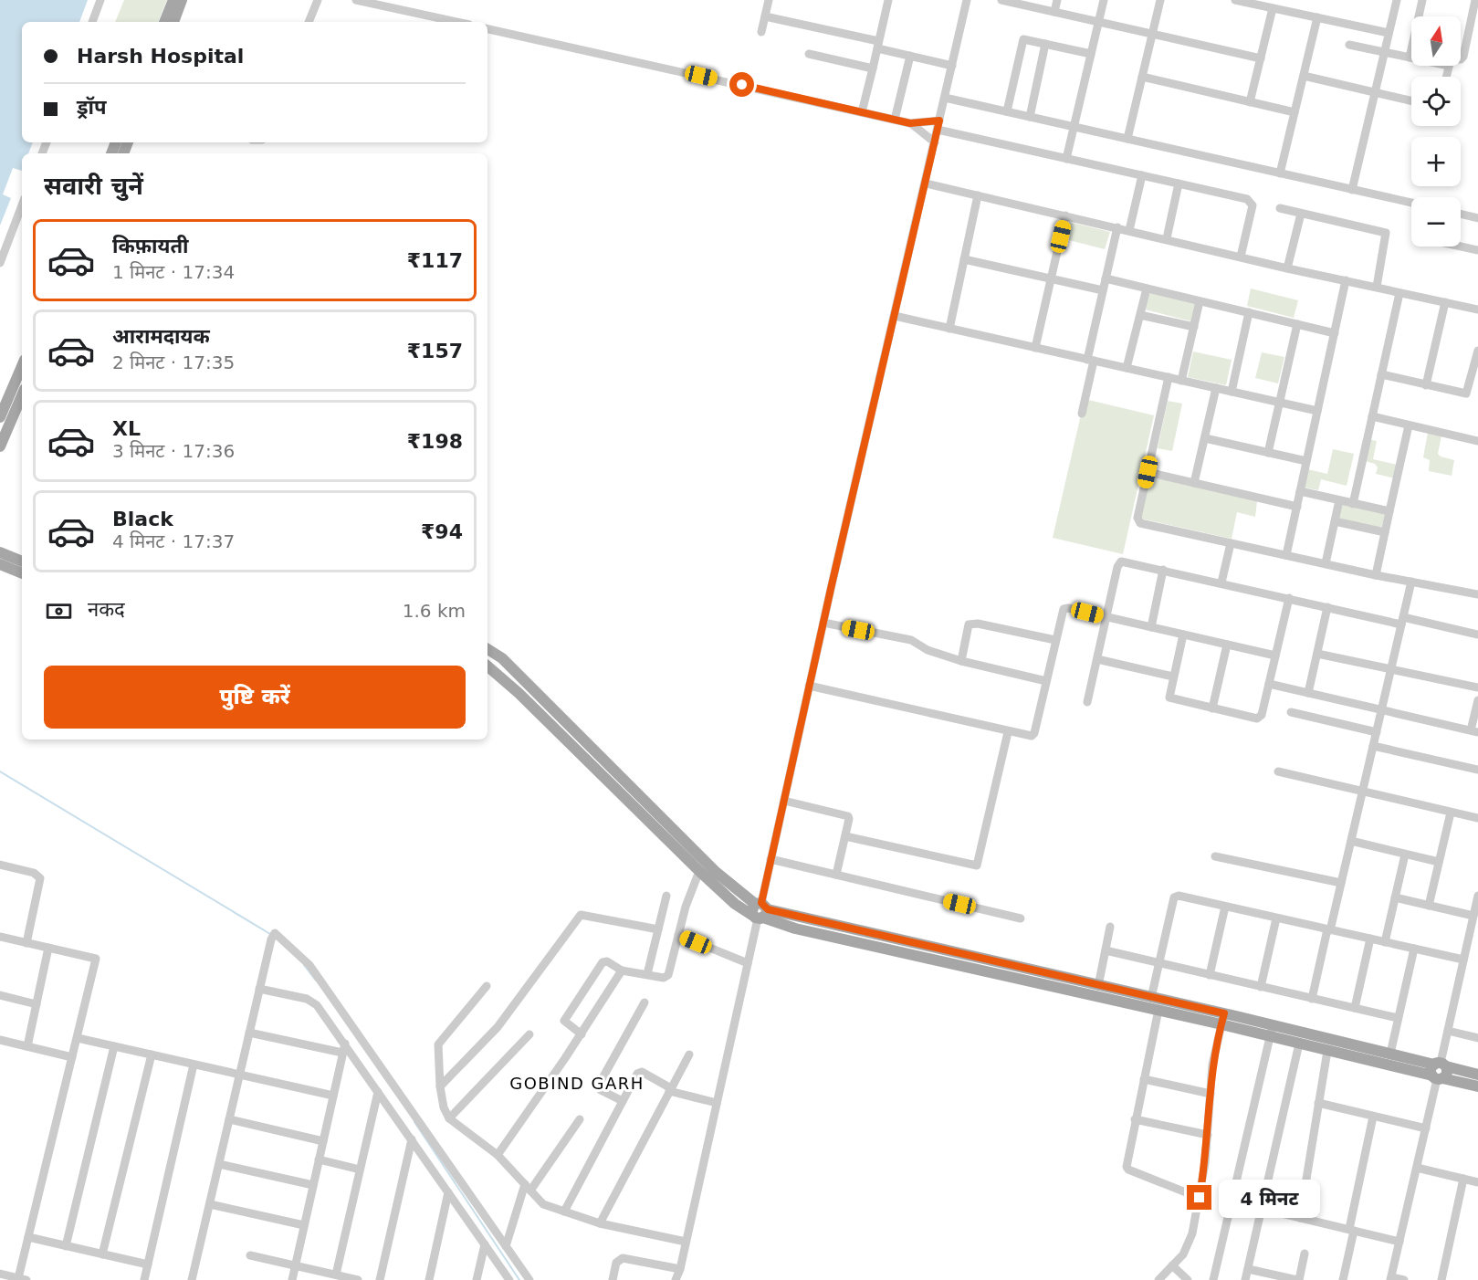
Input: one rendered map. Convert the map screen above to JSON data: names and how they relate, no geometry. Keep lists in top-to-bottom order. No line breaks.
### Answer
{"districts":["GOBIND GARH"],"north":"top","page":{"map_buttons":["+","−"],"banner":["Harsh Hospital","ड्रॉप"],"heading":"सवारी चुनें","list":[{"name":"किफ़ायती","note":"1 मिनट · 17:34","value":"₹117"},{"name":"आरामदायक","note":"2 मिनट · 17:35","value":"₹157"},{"name":"XL","note":"3 मिनट · 17:36","value":"₹198"},{"name":"Black","note":"4 मिनट · 17:37","value":"₹94"}],"pay":["नकद","1.6 km"],"buttons":"पुष्टि करें","bubble":"4 मिनट"}}
